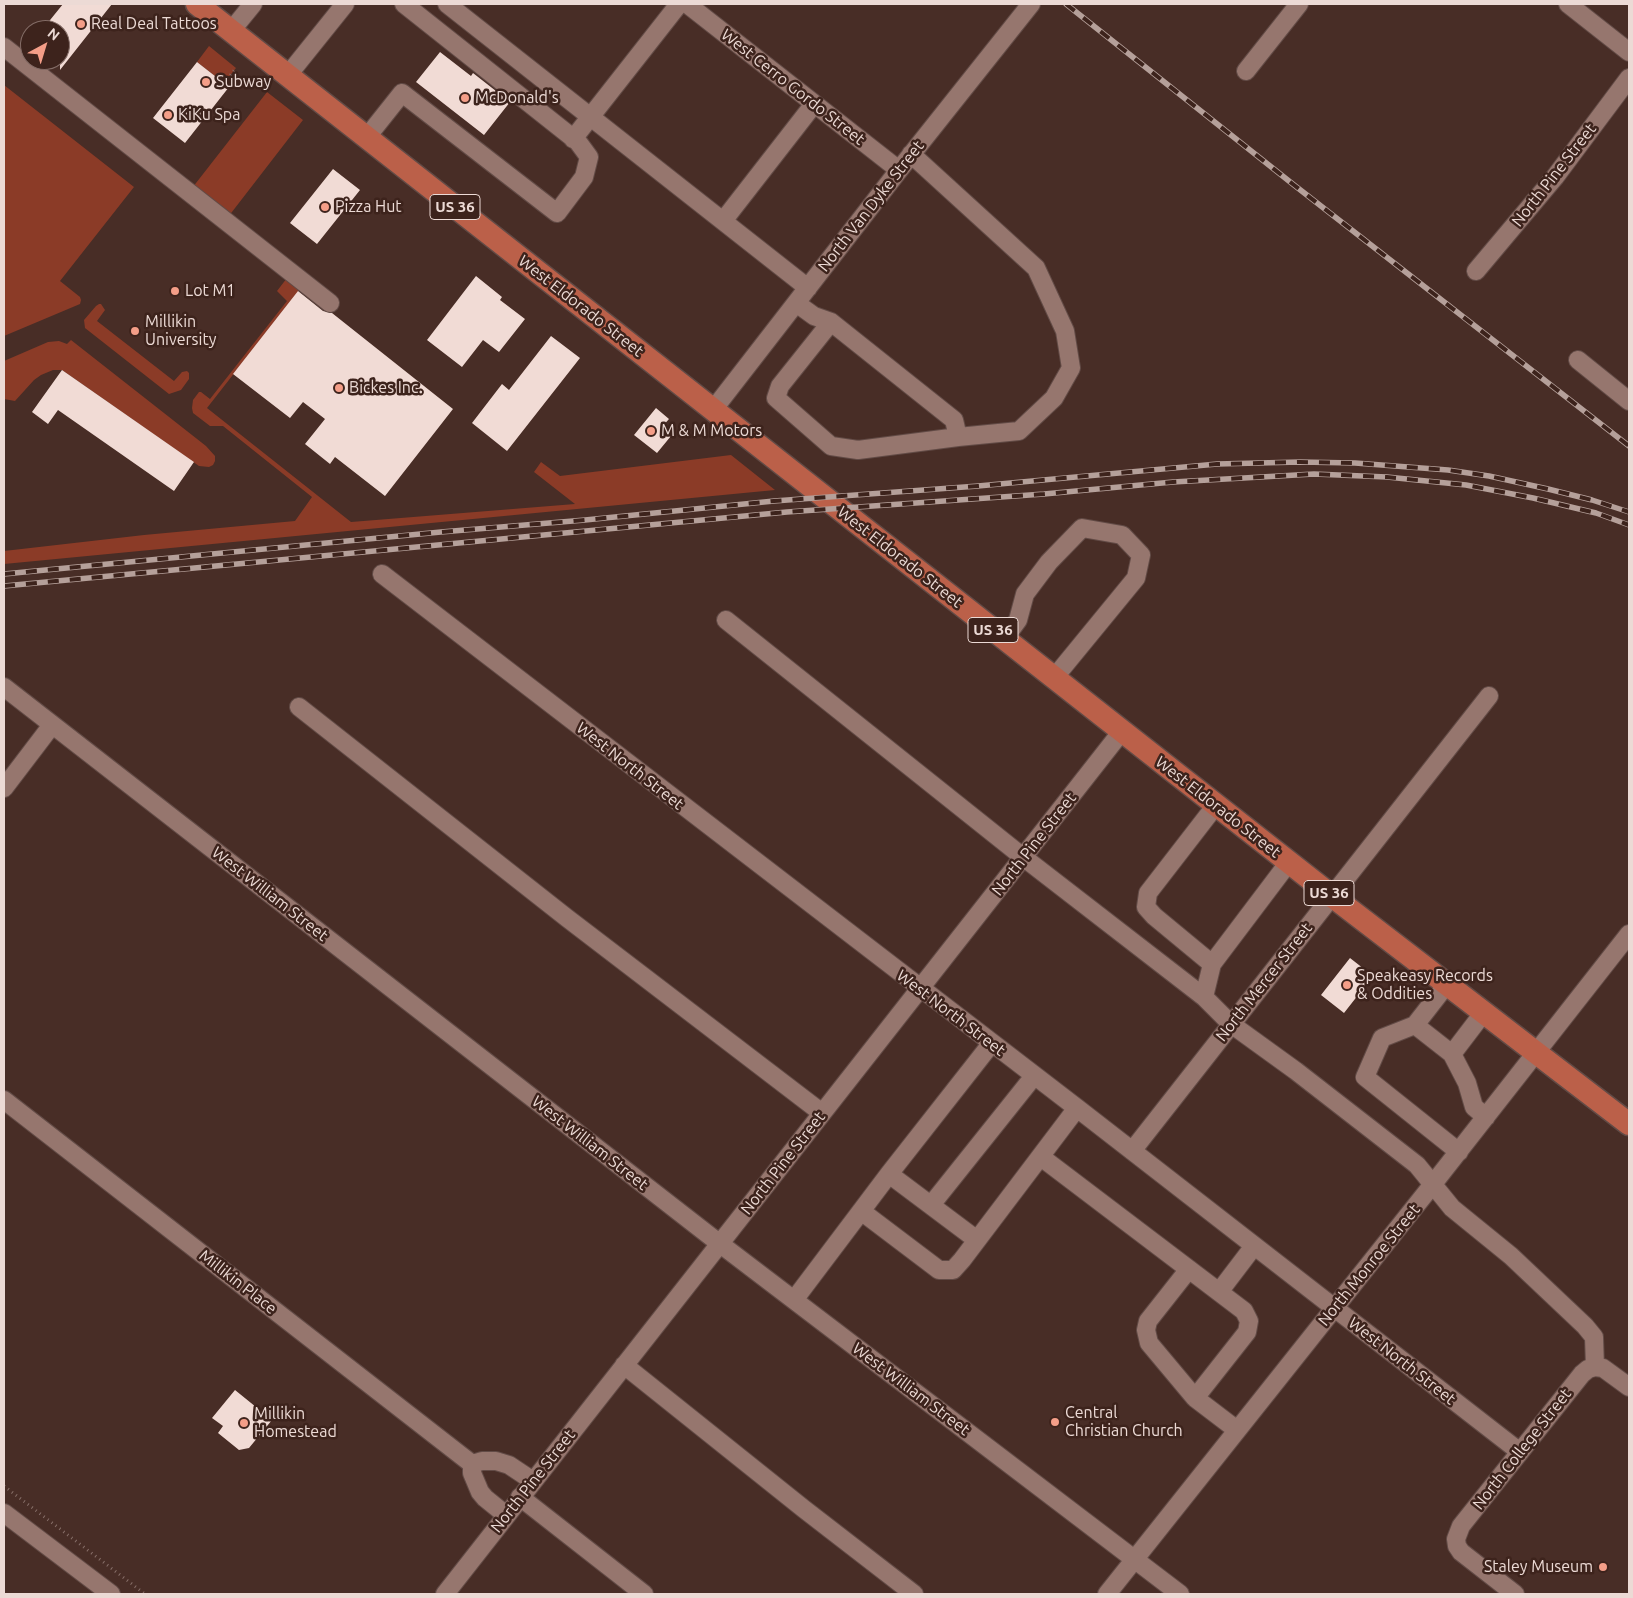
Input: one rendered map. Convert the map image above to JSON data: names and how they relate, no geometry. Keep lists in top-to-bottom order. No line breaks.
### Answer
{"streets":{"main road":["US 36","West Eldorado Street"],"street":["West Cerro Gordo Street","North Pine Street","North Van Dyke Street","West North Street","West William Street","North Mercer Street","North Monroe Street","Millikin Place","North College Street"]},"crossings":[["West Cerro Gordo Street","North Van Dyke Street"],["North Pine Street","West Eldorado Street"],["North Pine Street","West North Street"],["North Pine Street","West William Street"],["North Van Dyke Street","West Eldorado Street"],["West Eldorado Street","North Mercer Street"],["West Eldorado Street","North Monroe Street"],["West North Street","North Mercer Street"],["West North Street","North Monroe Street"],["West North Street","North College Street"],["West William Street","North Monroe Street"]],"places":["Real Deal Tattoos","Subway","McDonald's","KiKu Spa","Pizza Hut","Lot M1","Millikin University","Bickes Inc.","M & M Motors","Speakeasy Records & Oddities","Central Christian Church","Millikin Homestead","Staley Museum"],"north":"top right"}
